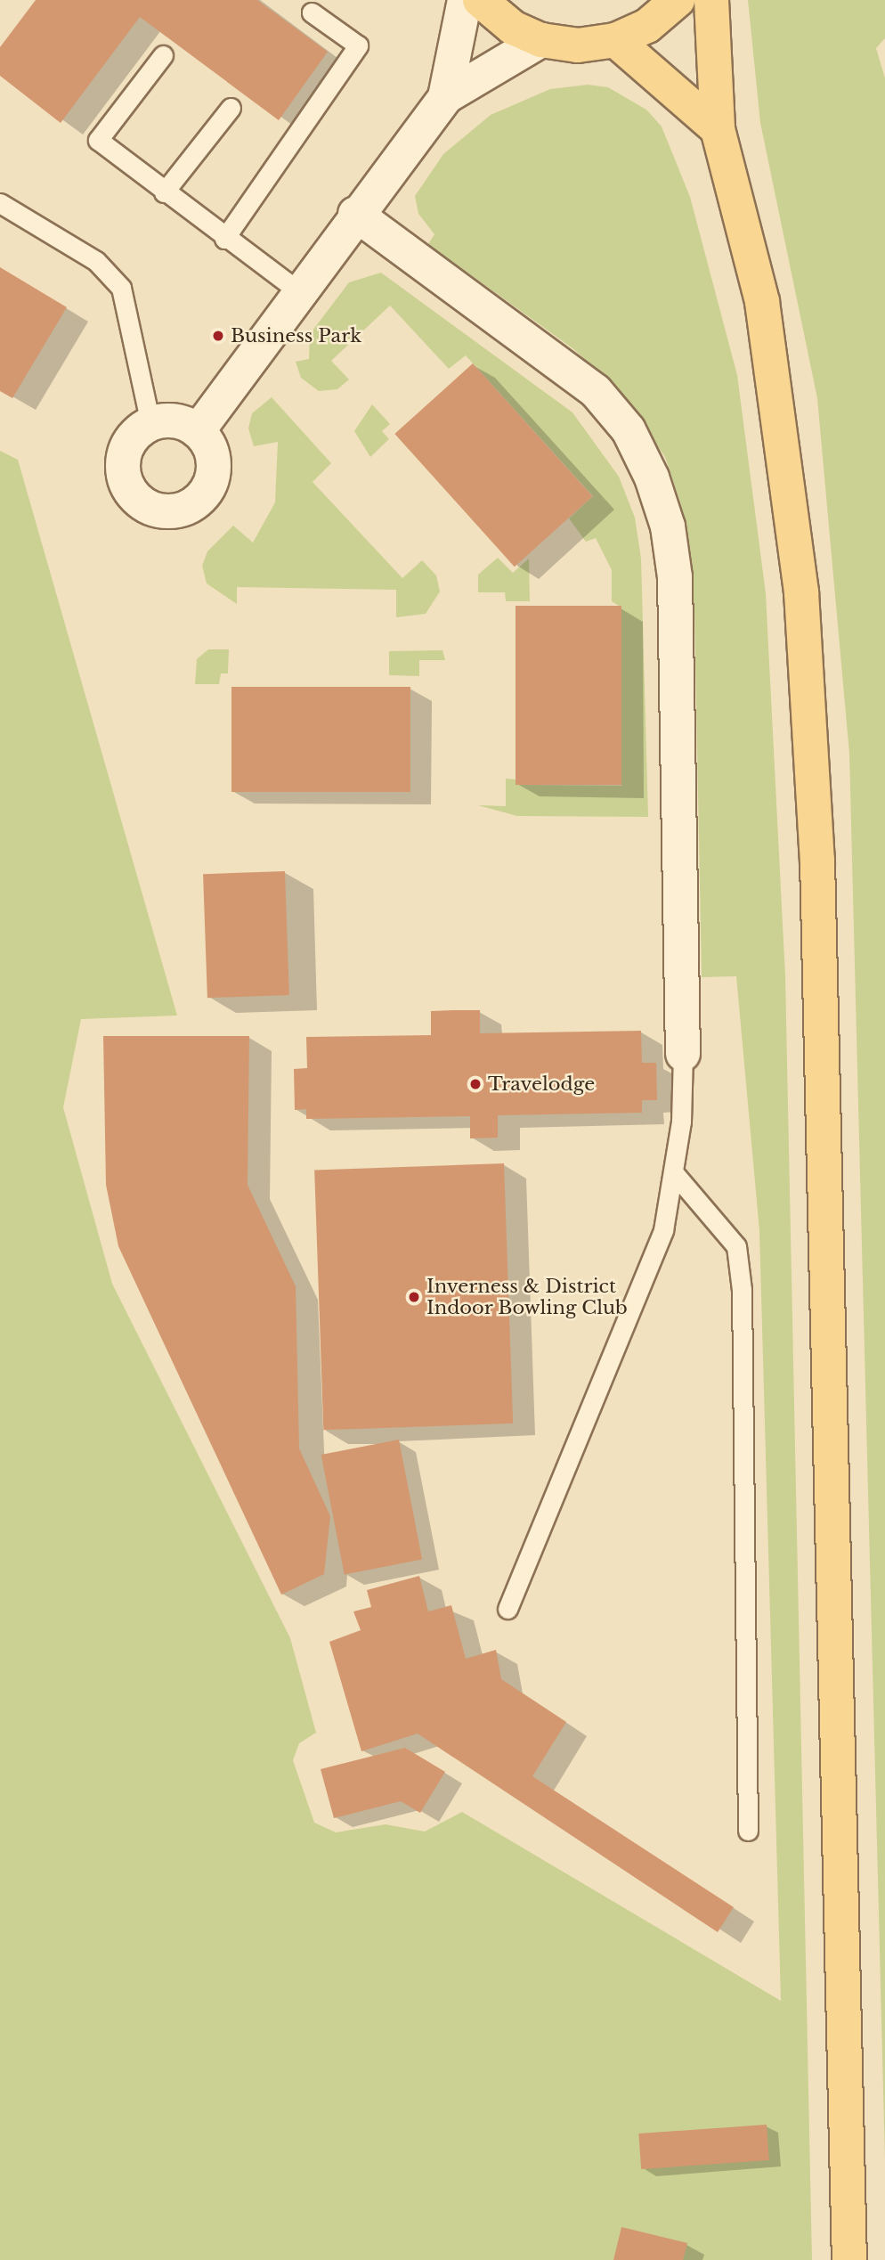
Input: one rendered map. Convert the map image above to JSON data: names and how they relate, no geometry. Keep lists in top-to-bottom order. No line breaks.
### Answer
{"places":["Business Park","Travelodge","Inverness & District Indoor Bowling Club"]}
